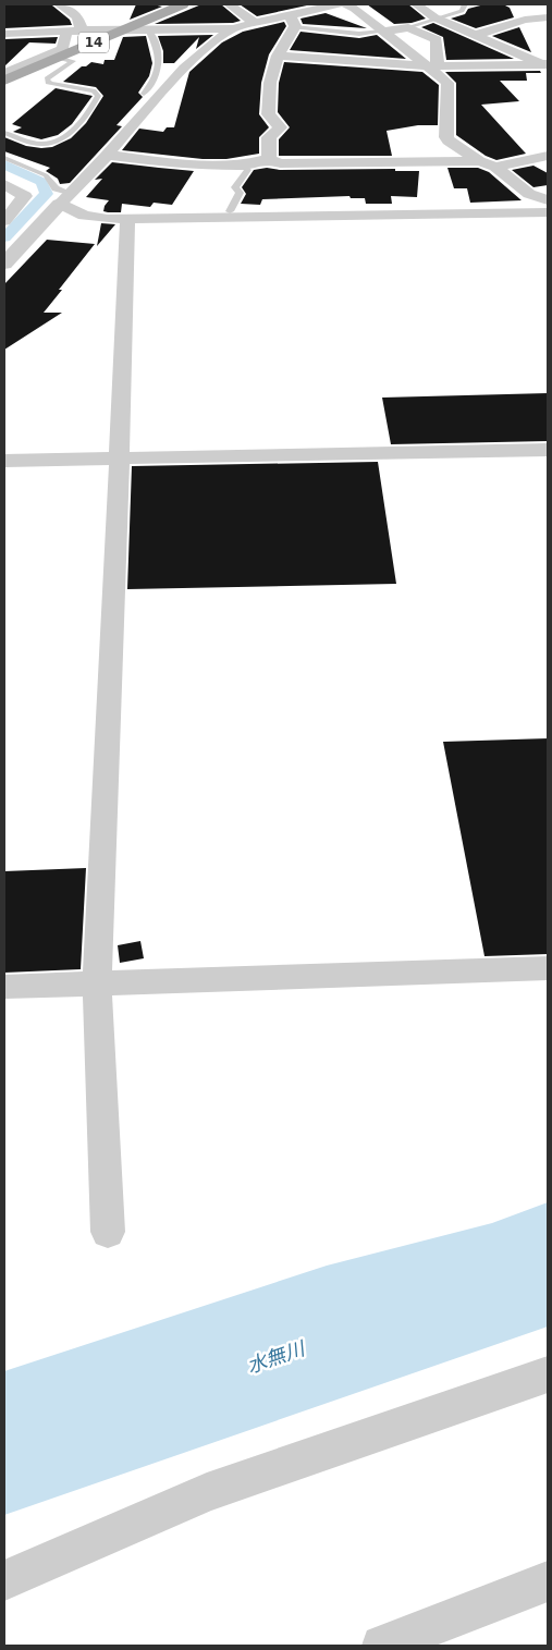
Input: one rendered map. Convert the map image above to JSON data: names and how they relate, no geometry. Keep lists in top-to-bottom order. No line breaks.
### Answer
{"streets":{"main road":["14"]},"water":["水無川"]}
